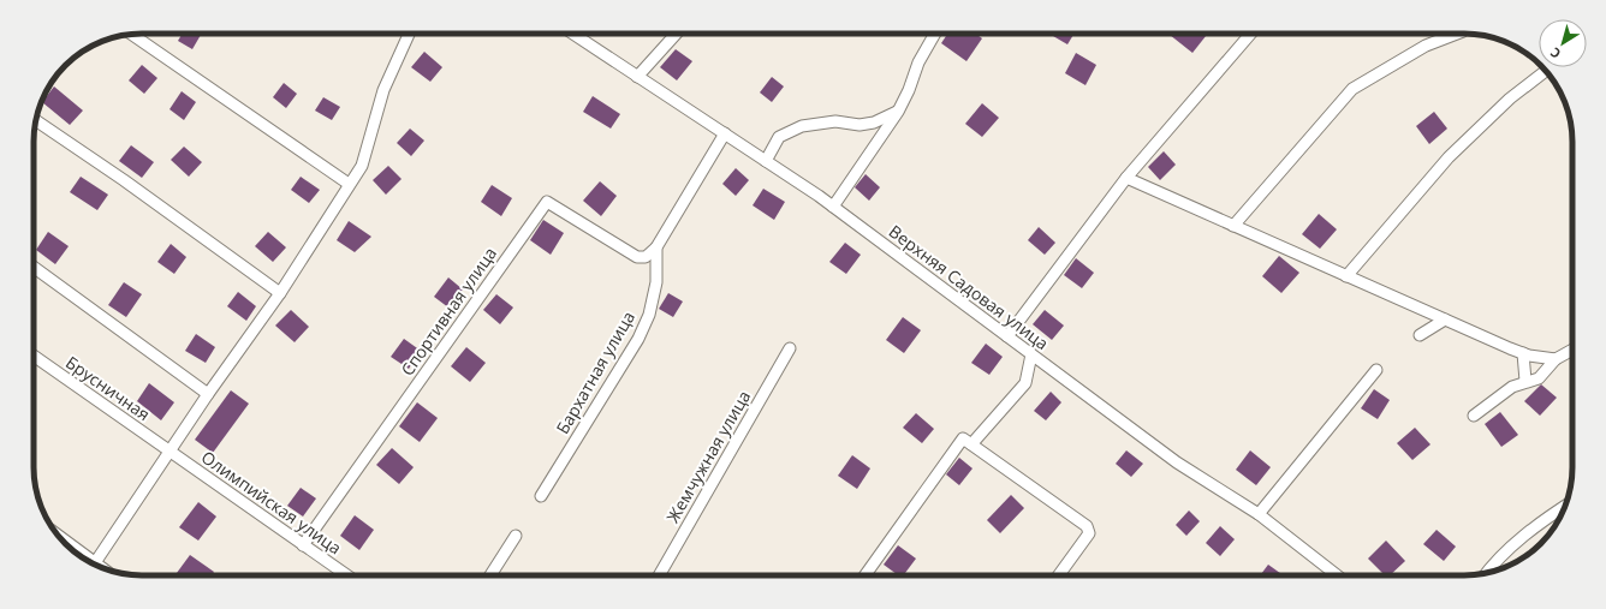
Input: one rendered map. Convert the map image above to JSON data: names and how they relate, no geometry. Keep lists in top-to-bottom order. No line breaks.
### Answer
{"streets":{"street":["Верхняя Садовая улица","Спортивная улица","Бархатная улица","Брусничная","Жемчужная улица","Олимпийская улица"]},"crossings":[["Спортивная улица","Бархатная улица"],["Спортивная улица","Олимпийская улица"],["Брусничная","Олимпийская улица"]],"north":"bottom left"}
